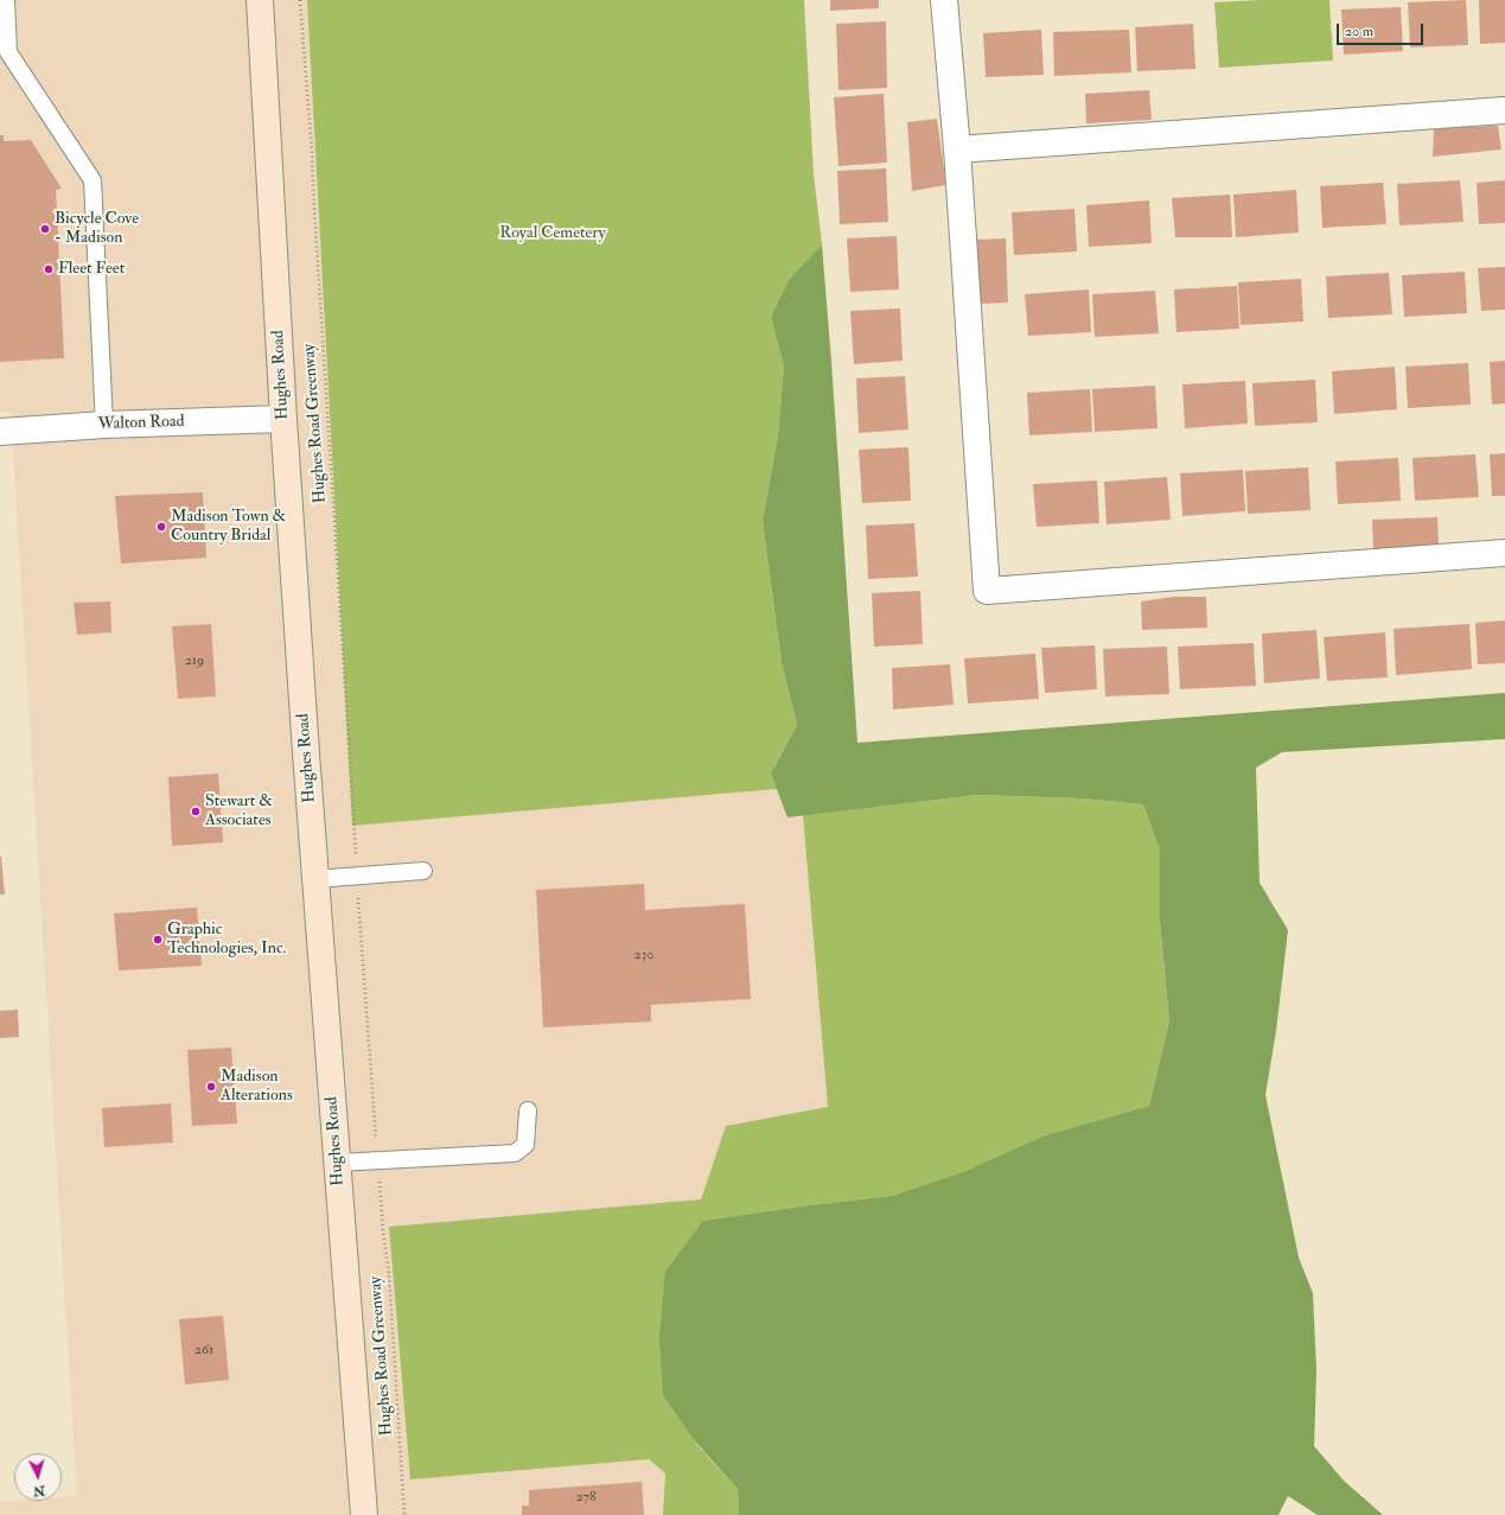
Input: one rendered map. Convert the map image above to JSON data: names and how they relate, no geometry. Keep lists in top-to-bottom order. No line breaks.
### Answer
{"streets":{"main road":["Hughes Road"],"street":["Walton Road"],"path":["Hughes Road Greenway"]},"crossings":[["Hughes Road","Walton Road"]],"parks":["Royal Cemetery"],"places":["Bicycle Cove - Madison","Fleet Feet","Madison Town & Country Bridal","Stewart & Associates","Graphic Technologies, Inc.","Madison Alterations"],"house_numbers":["219","230","261","278"],"scale_bar":"20 m","north":"bottom"}
